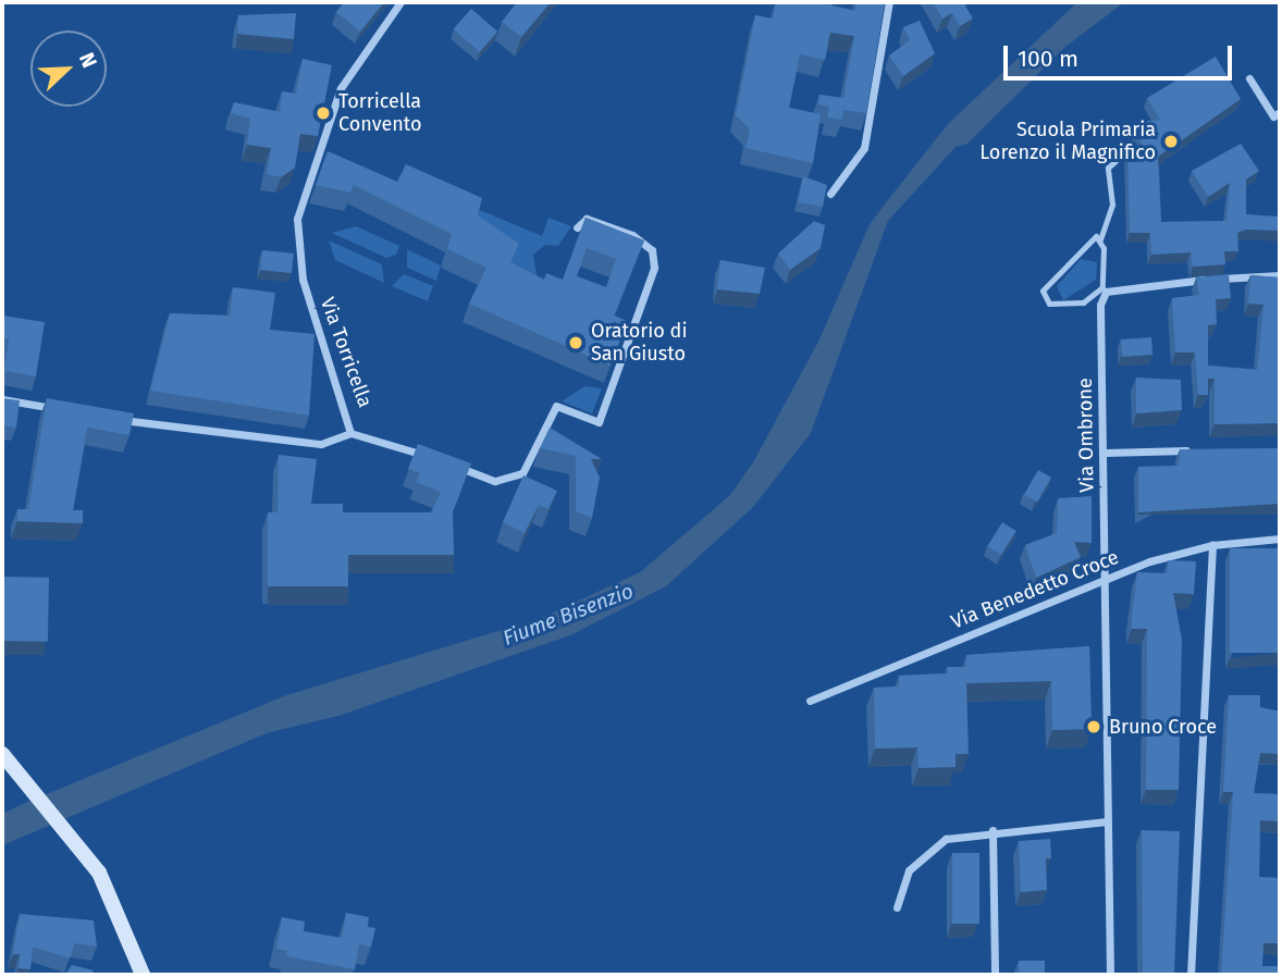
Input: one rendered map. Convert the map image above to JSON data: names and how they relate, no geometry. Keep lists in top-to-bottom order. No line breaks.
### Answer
{"streets":{"street":["Via Torricella","Via Ombrone","Via Benedetto Croce"]},"crossings":[["Via Ombrone","Via Benedetto Croce"]],"water":["Fiume Bisenzio"],"places":["Torricella Convento","Scuola Primaria Lorenzo il Magnifico","Oratorio di San Giusto","Bruno Croce"],"scale_bar":"100 m","north":"top right"}
